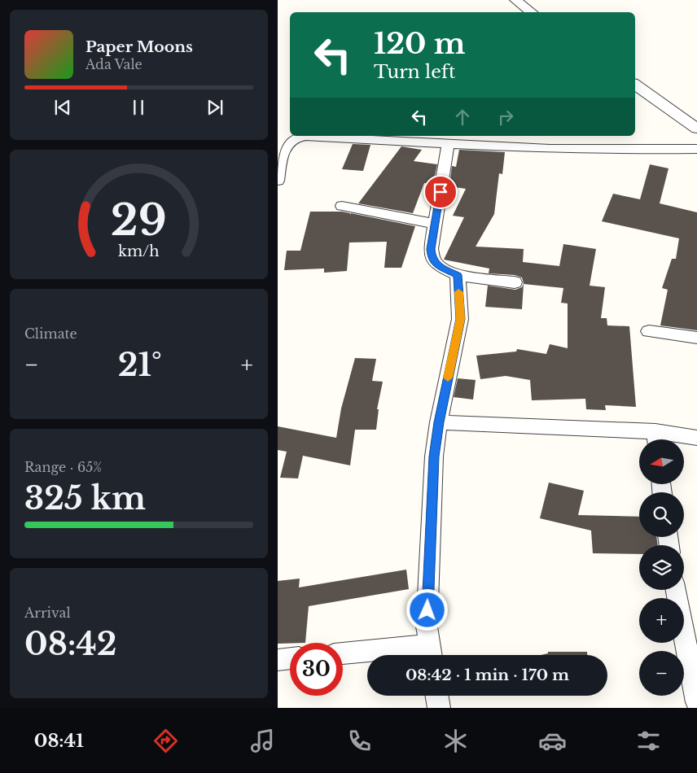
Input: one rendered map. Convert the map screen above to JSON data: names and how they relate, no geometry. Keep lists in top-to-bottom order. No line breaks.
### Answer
{"north":"left","page":{"turn":["120 m","Turn left"],"song":["Paper Moons","Ada Vale"],"tile":["Climate",["Range · 65%","325 km"],["Arrival","08:42"]],"heat":["−","21°","+"],"map_buttons":["+","−"],"limit":"30","trip":"08:42 · 1 min · 170 m","tabs":"08:41","gauge":["29","km/h"]}}
